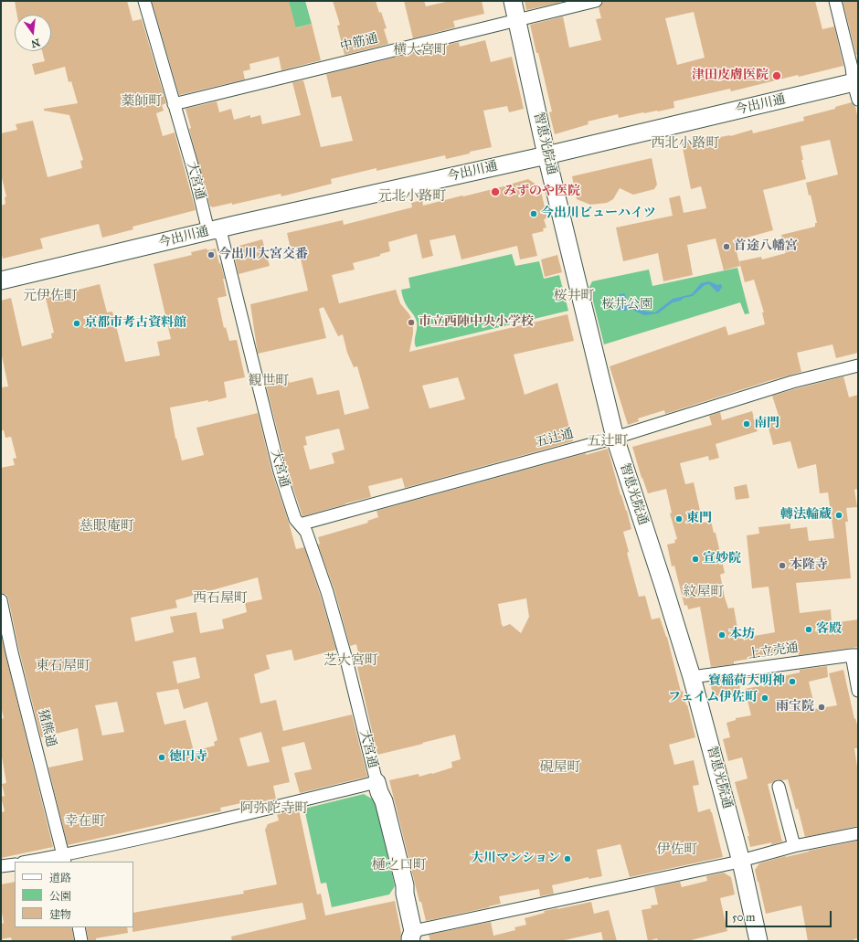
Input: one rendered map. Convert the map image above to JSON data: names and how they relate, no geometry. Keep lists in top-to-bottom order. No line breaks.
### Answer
{"streets":{"street":["中筋通","今出川通","智恵光院通","大宮通","五辻通","上立売通","猪熊通"]},"crossings":[["中筋通","智恵光院通"],["中筋通","大宮通"],["今出川通","智恵光院通"],["今出川通","大宮通"],["智恵光院通","五辻通"],["智恵光院通","上立売通"],["大宮通","五辻通"]],"districts":["横大宮町","薬師町","西北小路町","元北小路町","元伊佐町","桜井町","観世町","五辻町","慈眼庵町","紋屋町","西石屋町","芝大宮町","東石屋町","硯屋町","阿弥陀寺町","幸在町","伊佐町","樋之口町"],"parks":["桜井公園"],"places":["津田皮膚医院","みずのや医院","今出川ビューハイツ","首途八幡宮","今出川大宮交番","市立西陣中央小学校","京都市考古資料館","南門","轉法輪蔵","東門","宣妙院","本隆寺","客殿","本坊","寶稲荷大明神","フェイム伊佐町","雨宝院","徳円寺","大川マンション"],"legend":["道路","公園","建物"],"scale_bar":"50 m","north":"bottom"}
